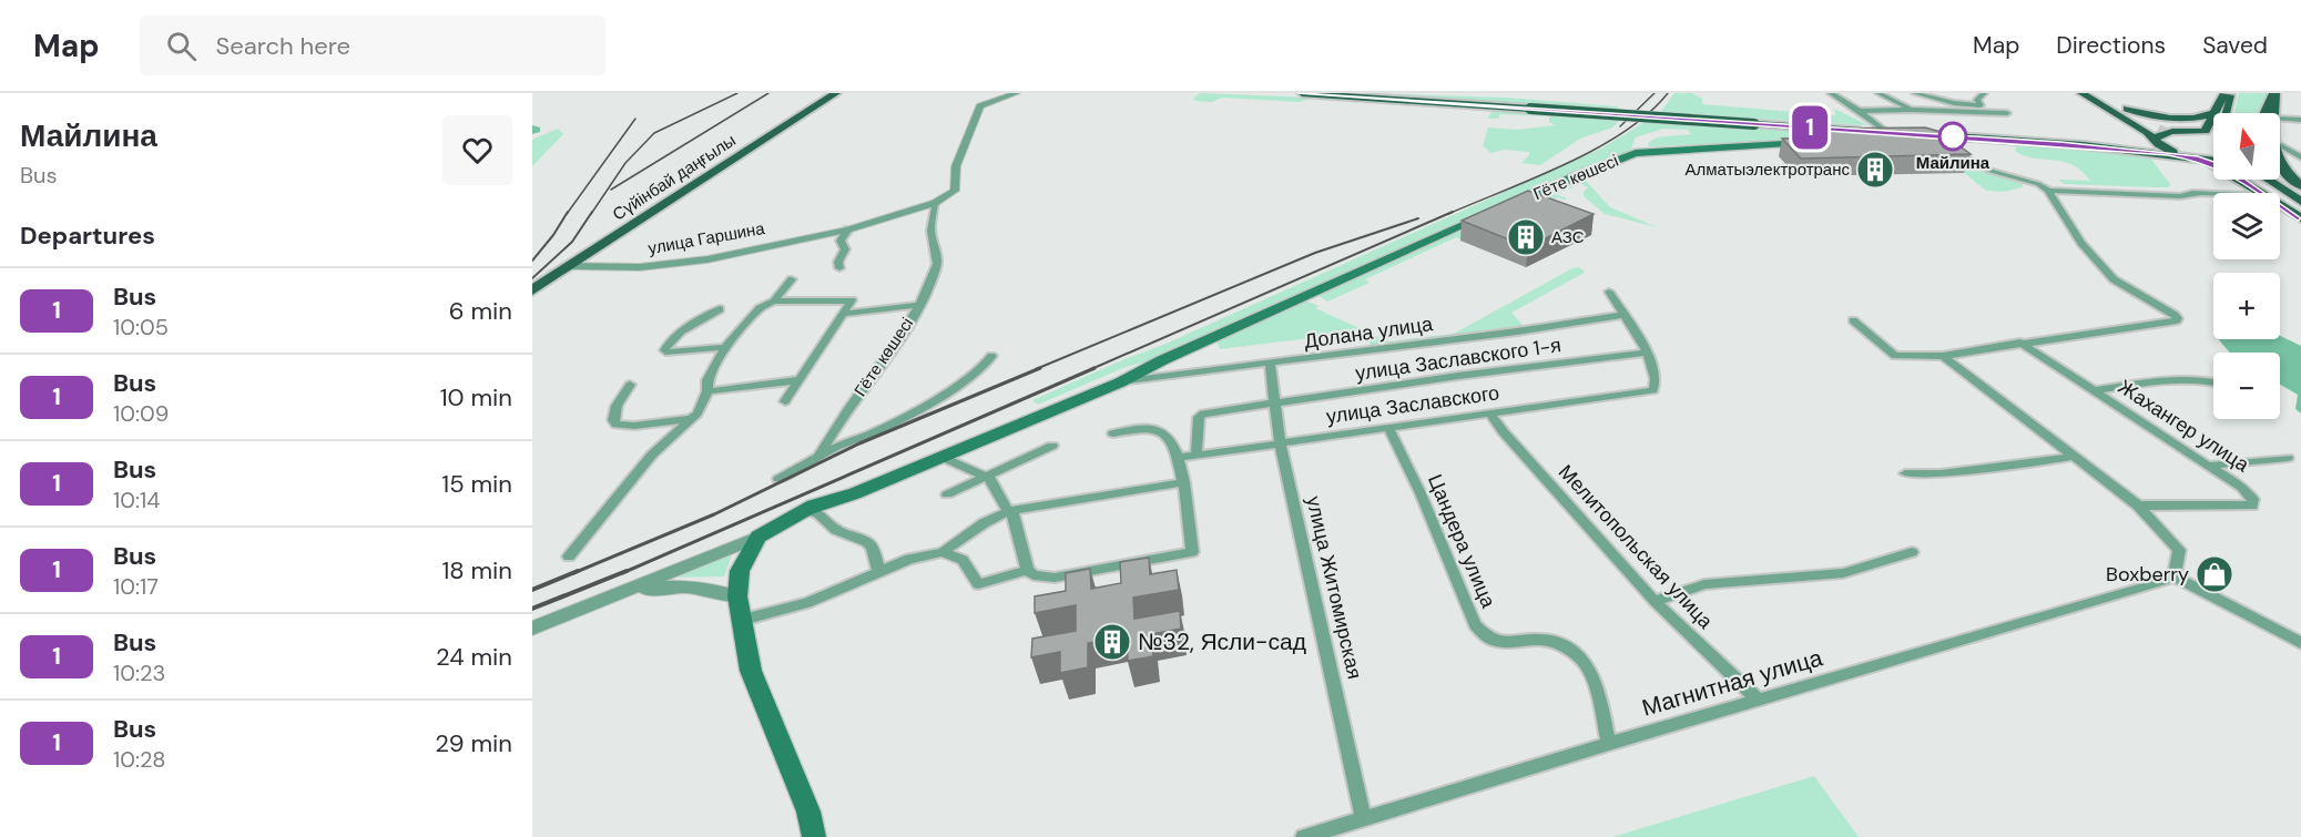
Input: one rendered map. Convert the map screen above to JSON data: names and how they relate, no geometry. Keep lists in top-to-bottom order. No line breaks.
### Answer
{"streets":{"main road":["Сүйінбай даңғылы","Гёте көшесі"],"street":["улица Гаршина","Долана улица","улица Заславского 1-я","улица Заславского","Жахангер улица","Цандера улица","Мелитопольская улица","улица Житомирская","Магнитная улица"]},"crossings":[["Сүйінбай даңғылы","улица Гаршина"],["Гёте көшесі","улица Гаршина"],["Гёте көшесі","Долана улица"],["Долана улица","улица Житомирская"],["улица Заславского 1-я","улица Заславского"],["улица Заславского 1-я","улица Житомирская"],["улица Заславского","Цандера улица"],["улица Заславского","Мелитопольская улица"],["улица Заславского","улица Житомирская"],["Цандера улица","Магнитная улица"],["Мелитопольская улица","Магнитная улица"],["улица Житомирская","Магнитная улица"]],"places":{"other":["Майлина"],"building":["Алматыэлектротранс","АЗС","№32, Ясли-сад"],"shop":["Boxberry"]},"lines":["bus line 1"],"north":"top","page":{"header":"Map","search":"Search here","nav":["Map","Directions","Saved"],"heading":[["Майлина","Bus"],"Departures"],"on_map":"1","map_buttons":["+","−"],"list":[{"mark":"1","name":"Bus","note":"10:05","value":"6 min"},{"mark":"1","name":"Bus","note":"10:09","value":"10 min"},{"mark":"1","name":"Bus","note":"10:14","value":"15 min"},{"mark":"1","name":"Bus","note":"10:17","value":"18 min"},{"mark":"1","name":"Bus","note":"10:23","value":"24 min"},{"mark":"1","name":"Bus","note":"10:28","value":"29 min"}]}}
